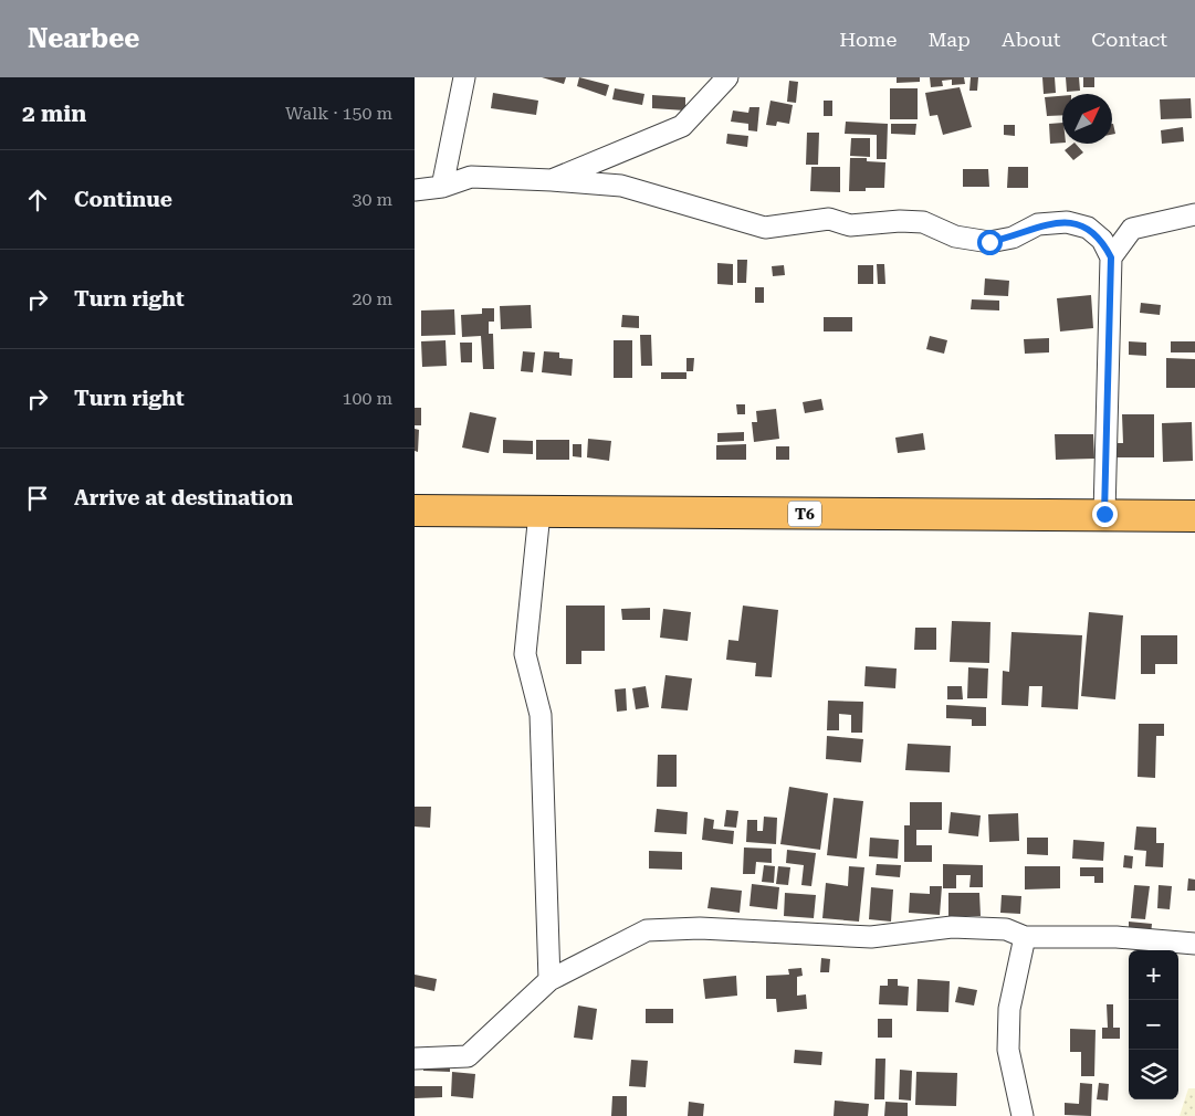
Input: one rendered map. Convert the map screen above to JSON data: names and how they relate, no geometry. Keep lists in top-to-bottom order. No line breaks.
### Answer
{"streets":{"highway":["T6"]},"north":"top right","page":{"header":"Nearbee","nav":["Home","Map","About","Contact"],"heading":["2 min","Walk · 150 m"],"list":[["Continue","30 m"],["Turn right","20 m"],["Turn right","100 m"],"Arrive at destination"],"map_buttons":["+","−"]}}
